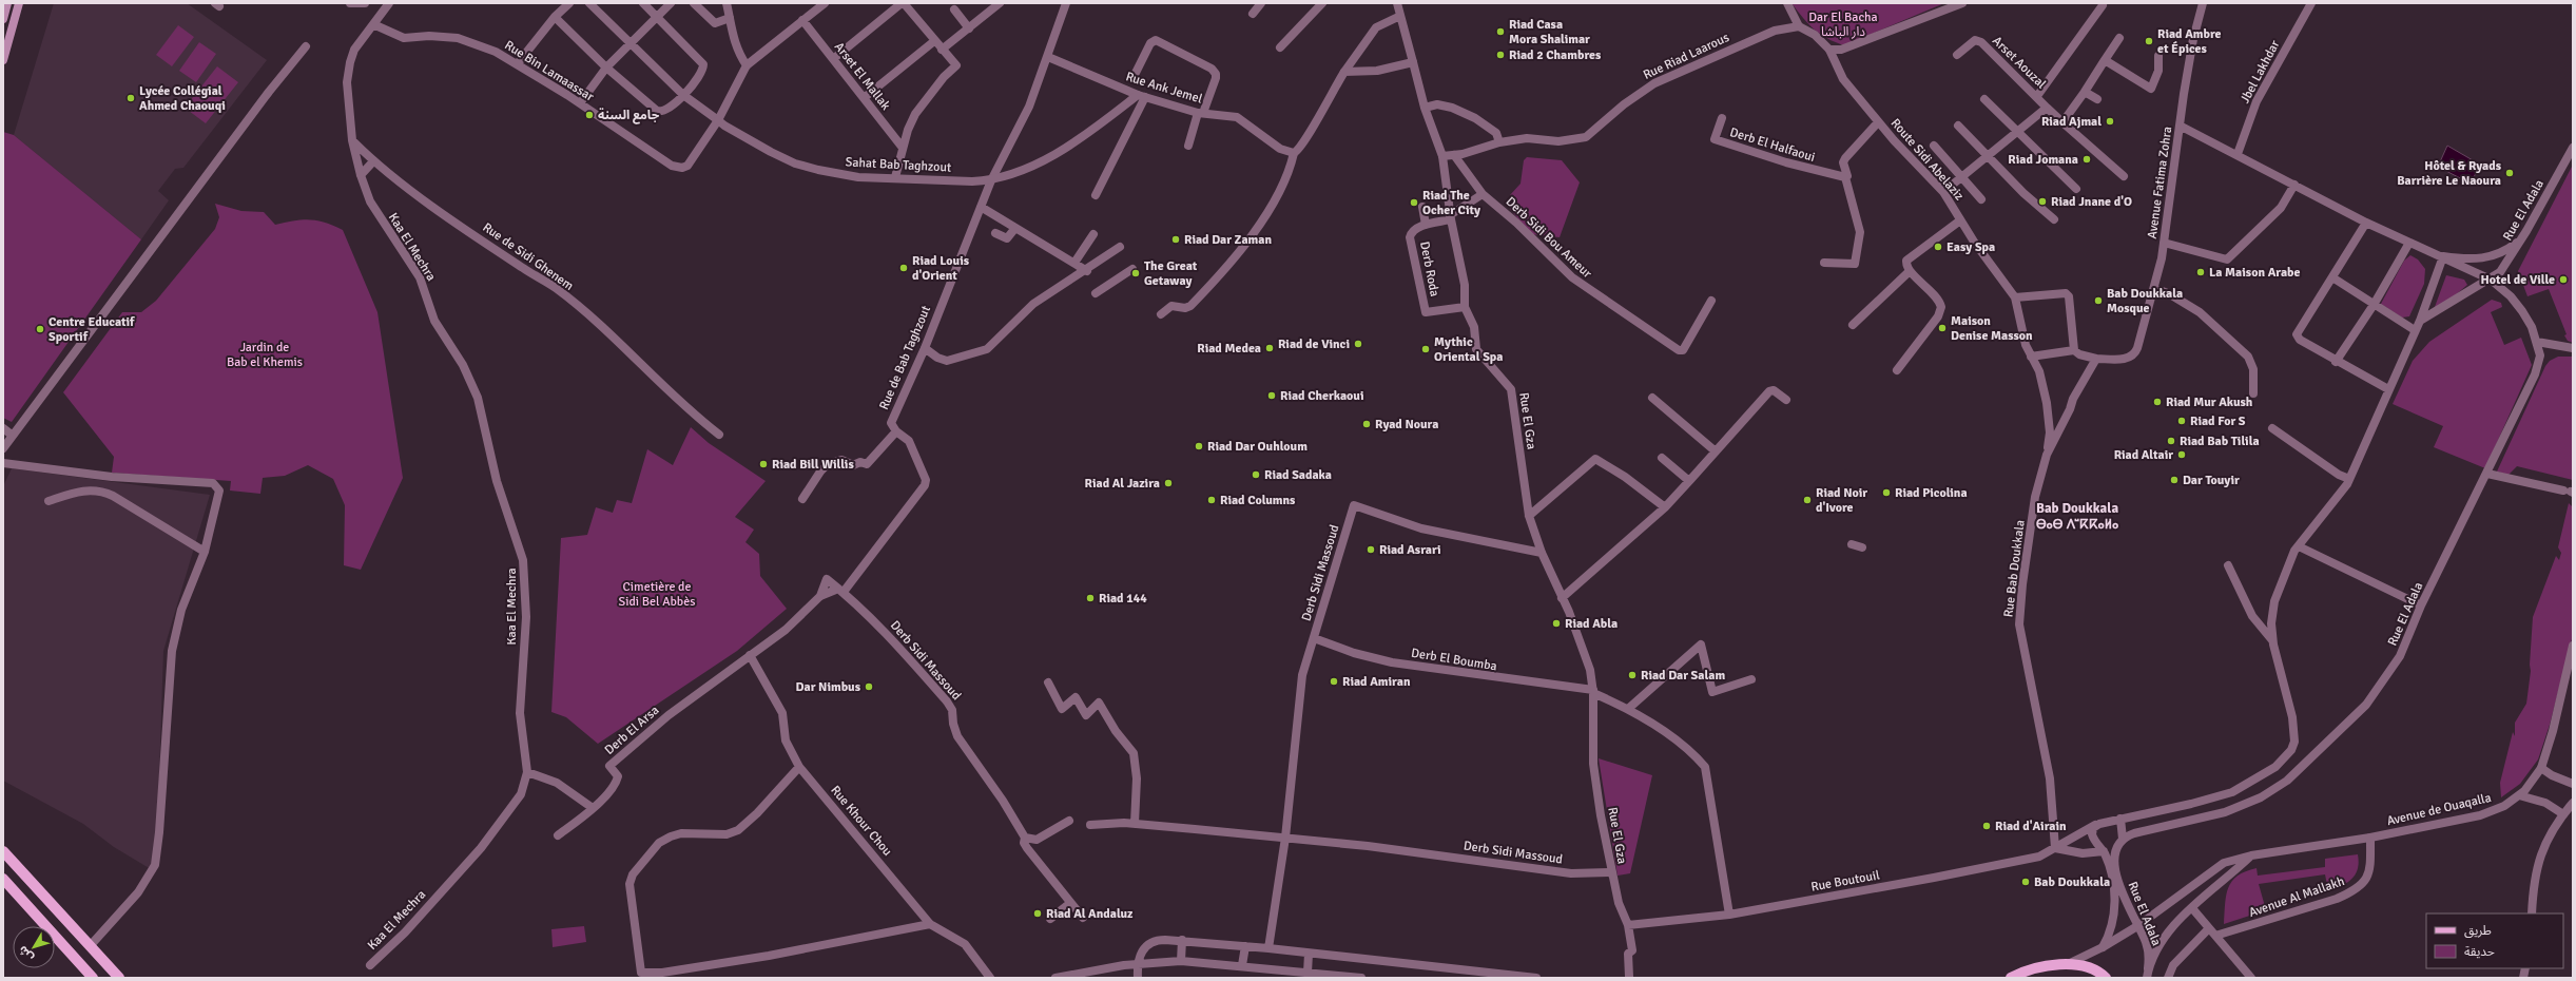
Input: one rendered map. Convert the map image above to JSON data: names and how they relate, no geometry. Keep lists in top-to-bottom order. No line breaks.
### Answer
{"streets":{"street":["Rue Riad Laarous","Arset Aouzal","Rue Bin Lamaassar","Jbel Lakhdar","Arset El Mallak","Rue Ank Jemel","Derb El Halfaoui","Route Sidi Abelaziz","Sahat Bab Taghzout","Avenue Fatima Zohra","Rue El Adala","Derb Sidi Bou Ameur","Kaa El Mechra","Rue de Sidi Ghenem","Derb Roda","Rue de Bab Taghzout","Rue El Gza","Rue Bab Doukkala","Derb Sidi Massoud","Derb El Boumba","Derb El Arsa","Avenue de Ouaqalla","Rue Khour Chou","Rue Boutouil","Avenue Al Mallakh"]},"crossings":[["Rue Riad Laarous","Derb Sidi Bou Ameur"],["Rue Riad Laarous","Rue El Gza"],["Arset Aouzal","Route Sidi Abelaziz"],["Rue Bin Lamaassar","Arset El Mallak"],["Rue Bin Lamaassar","Sahat Bab Taghzout"],["Rue Bin Lamaassar","Kaa El Mechra"],["Rue Ank Jemel","Sahat Bab Taghzout"],["Rue Ank Jemel","Rue de Bab Taghzout"],["Route Sidi Abelaziz","Rue Bab Doukkala"],["Sahat Bab Taghzout","Rue de Bab Taghzout"],["Avenue Fatima Zohra","Rue Bab Doukkala"],["Rue El Adala","Avenue de Ouaqalla"],["Kaa El Mechra","Rue de Sidi Ghenem"],["Derb Roda","Rue El Gza"],["Rue El Gza","Derb Sidi Massoud"],["Rue El Gza","Derb El Boumba"],["Rue El Gza","Rue Boutouil"],["Rue Bab Doukkala","Rue Boutouil"],["Derb Sidi Massoud","Derb El Boumba"],["Derb El Arsa","Rue Khour Chou"],["Avenue de Ouaqalla","Avenue Al Mallakh"]],"districts":["Bab Doukkala ⴱⴰⴱ ⴷⵯⴽⴽⴰⵍⴰ"],"parks":["Dar El Bacha دار الباشا","Jardin de Bab el Khemis","Cimetière de Sidi Bel Abbès"],"places":["Riad Casa Mora Shalimar","Riad Ambre et Épices","Riad 2 Chambres","Lycée Collégial Ahmed Chaouqi","جامع السنة","Riad Ajmal","Riad Jomana","Hôtel & Ryads Barrière Le Naoura","Riad Jnane d'O","Riad The Ocher City","Riad Dar Zaman","Easy Spa","Riad Louis d'Orient","La Maison Arabe","The Great Getaway","Hotel de Ville","Bab Doukkala Mosque","Maison Denise Masson","Centre Educatif Sportif","Riad de Vinci","Riad Medea","Mythic Oriental Spa","Riad Cherkaoui","Riad Mur Akush","Riad For S","Ryad Noura","Riad Bab Tilila","Riad Dar Ouhloum","Riad Altair","Riad Bill Willis","Riad Sadaka","Dar Touyir","Riad Al Jazira","Riad Picolina","Riad Columns","Riad Noir d'Ivore","Riad Asrari","Riad 144","Riad Abla","Riad Dar Salam","Riad Amiran","Dar Nimbus","Riad d'Airain","Bab Doukkala","Riad Al Andaluz"],"legend":["طريق","حديقة"],"north":"bottom left"}
